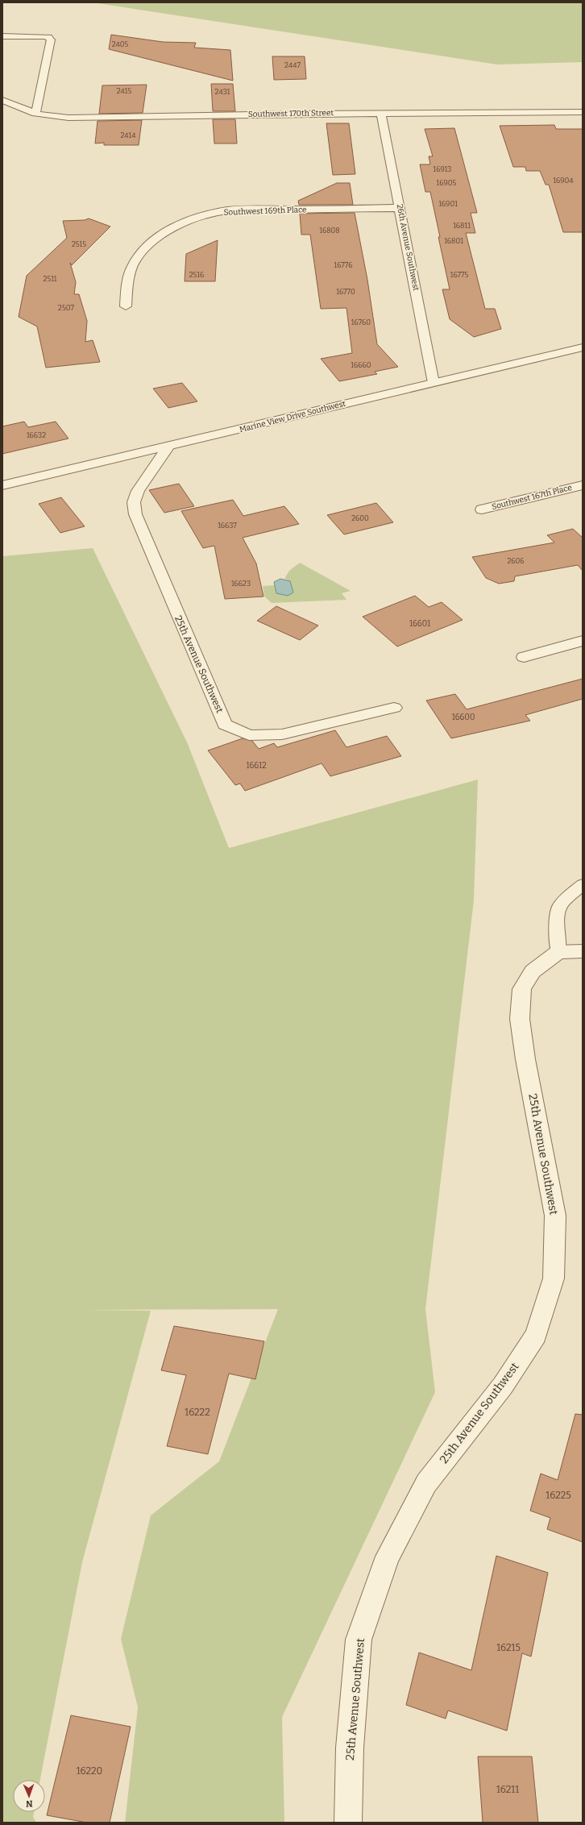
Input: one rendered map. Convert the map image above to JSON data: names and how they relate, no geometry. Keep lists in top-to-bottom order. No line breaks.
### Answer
{"streets":{"street":["Southwest 170th Street","Southwest 169th Place","26th Avenue Southwest","Marine View Drive Southwest","Southwest 167th Place","25th Avenue Southwest"]},"crossings":[["Southwest 170th Street","26th Avenue Southwest"],["Southwest 169th Place","26th Avenue Southwest"],["26th Avenue Southwest","Marine View Drive Southwest"],["Marine View Drive Southwest","25th Avenue Southwest"]],"house_numbers":["2405","2447","2415","2431","2414","16913","16904","16905","16901","16811","16808","16801","2515","16776","2516","16775","2511","16770","2507","16760","16660","16632","2600","16637","2606","16623","16601","16600","16612","16222","16225","16215","16220","16211"],"north":"bottom"}
